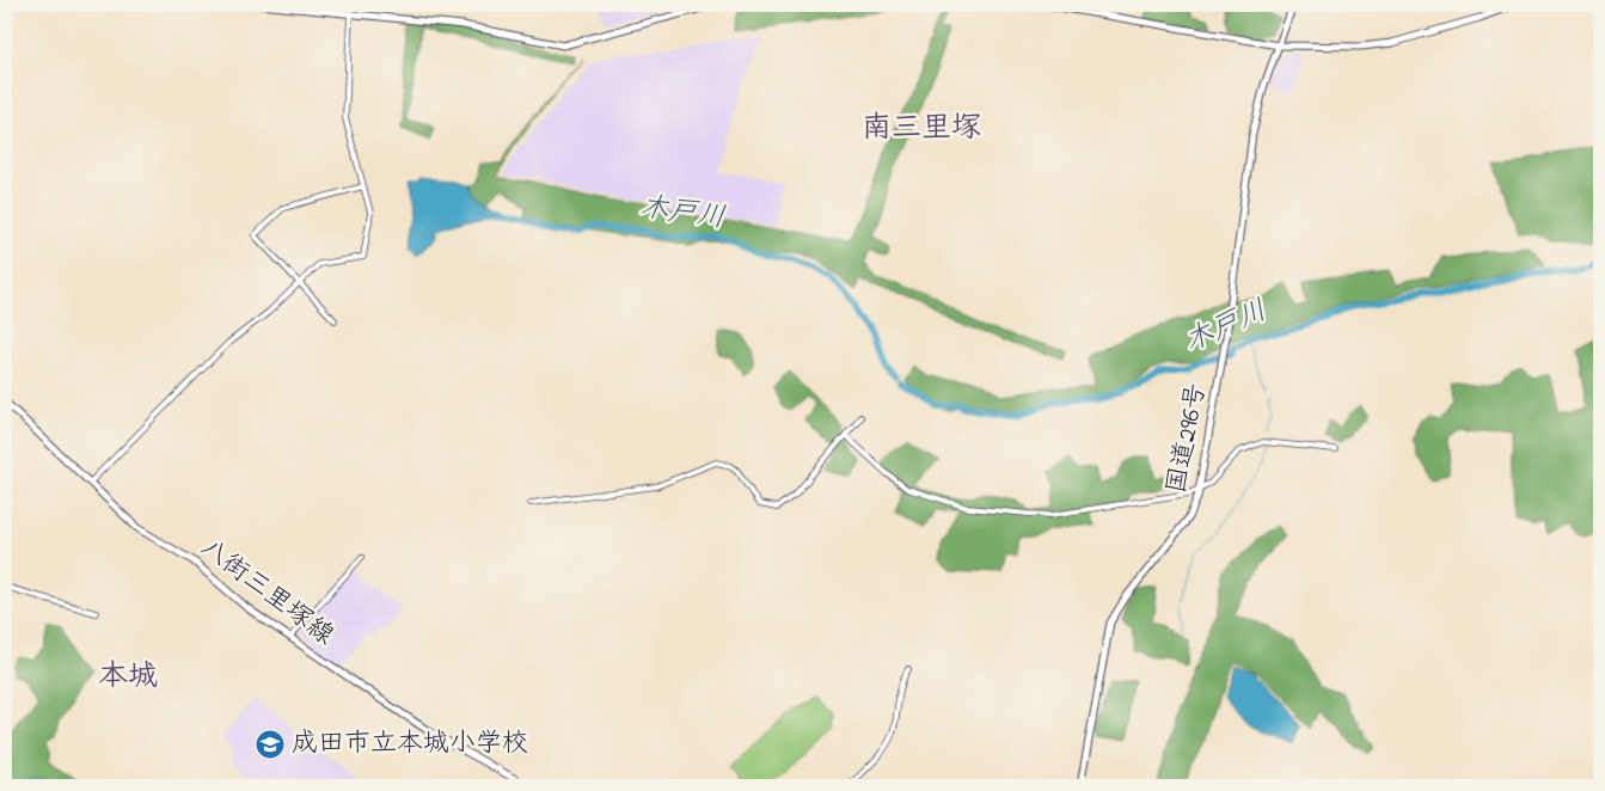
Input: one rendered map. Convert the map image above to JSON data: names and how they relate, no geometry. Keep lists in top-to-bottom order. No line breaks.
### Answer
{"streets":{"main road":["国道296号","八街三里塚線"]},"districts":["南三里塚","本城"],"water":["木戸川"],"places":{"school or university":["成田市立本城小学校"]}}
